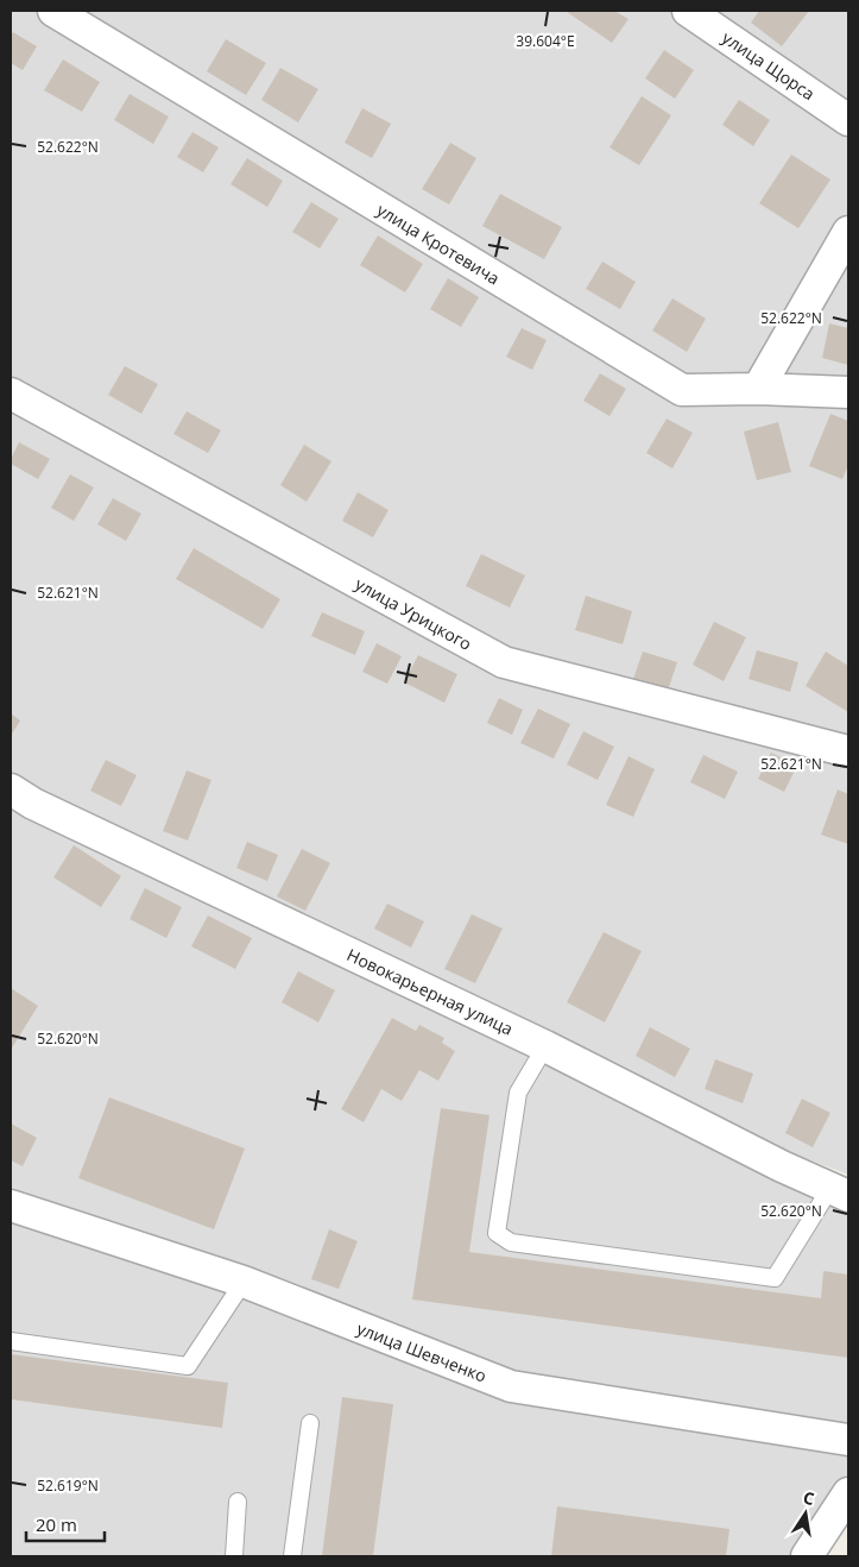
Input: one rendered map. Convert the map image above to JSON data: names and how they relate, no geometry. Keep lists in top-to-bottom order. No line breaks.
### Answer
{"streets":{"street":["улица Щорса","улица Кротевича","улица Урицкого","Новокарьерная улица","улица Шевченко"]},"scale_bar":"20 m","north":"top","coordinates":["39.604°E","52.622°N","52.621°N","52.620°N","52.619°N"]}
